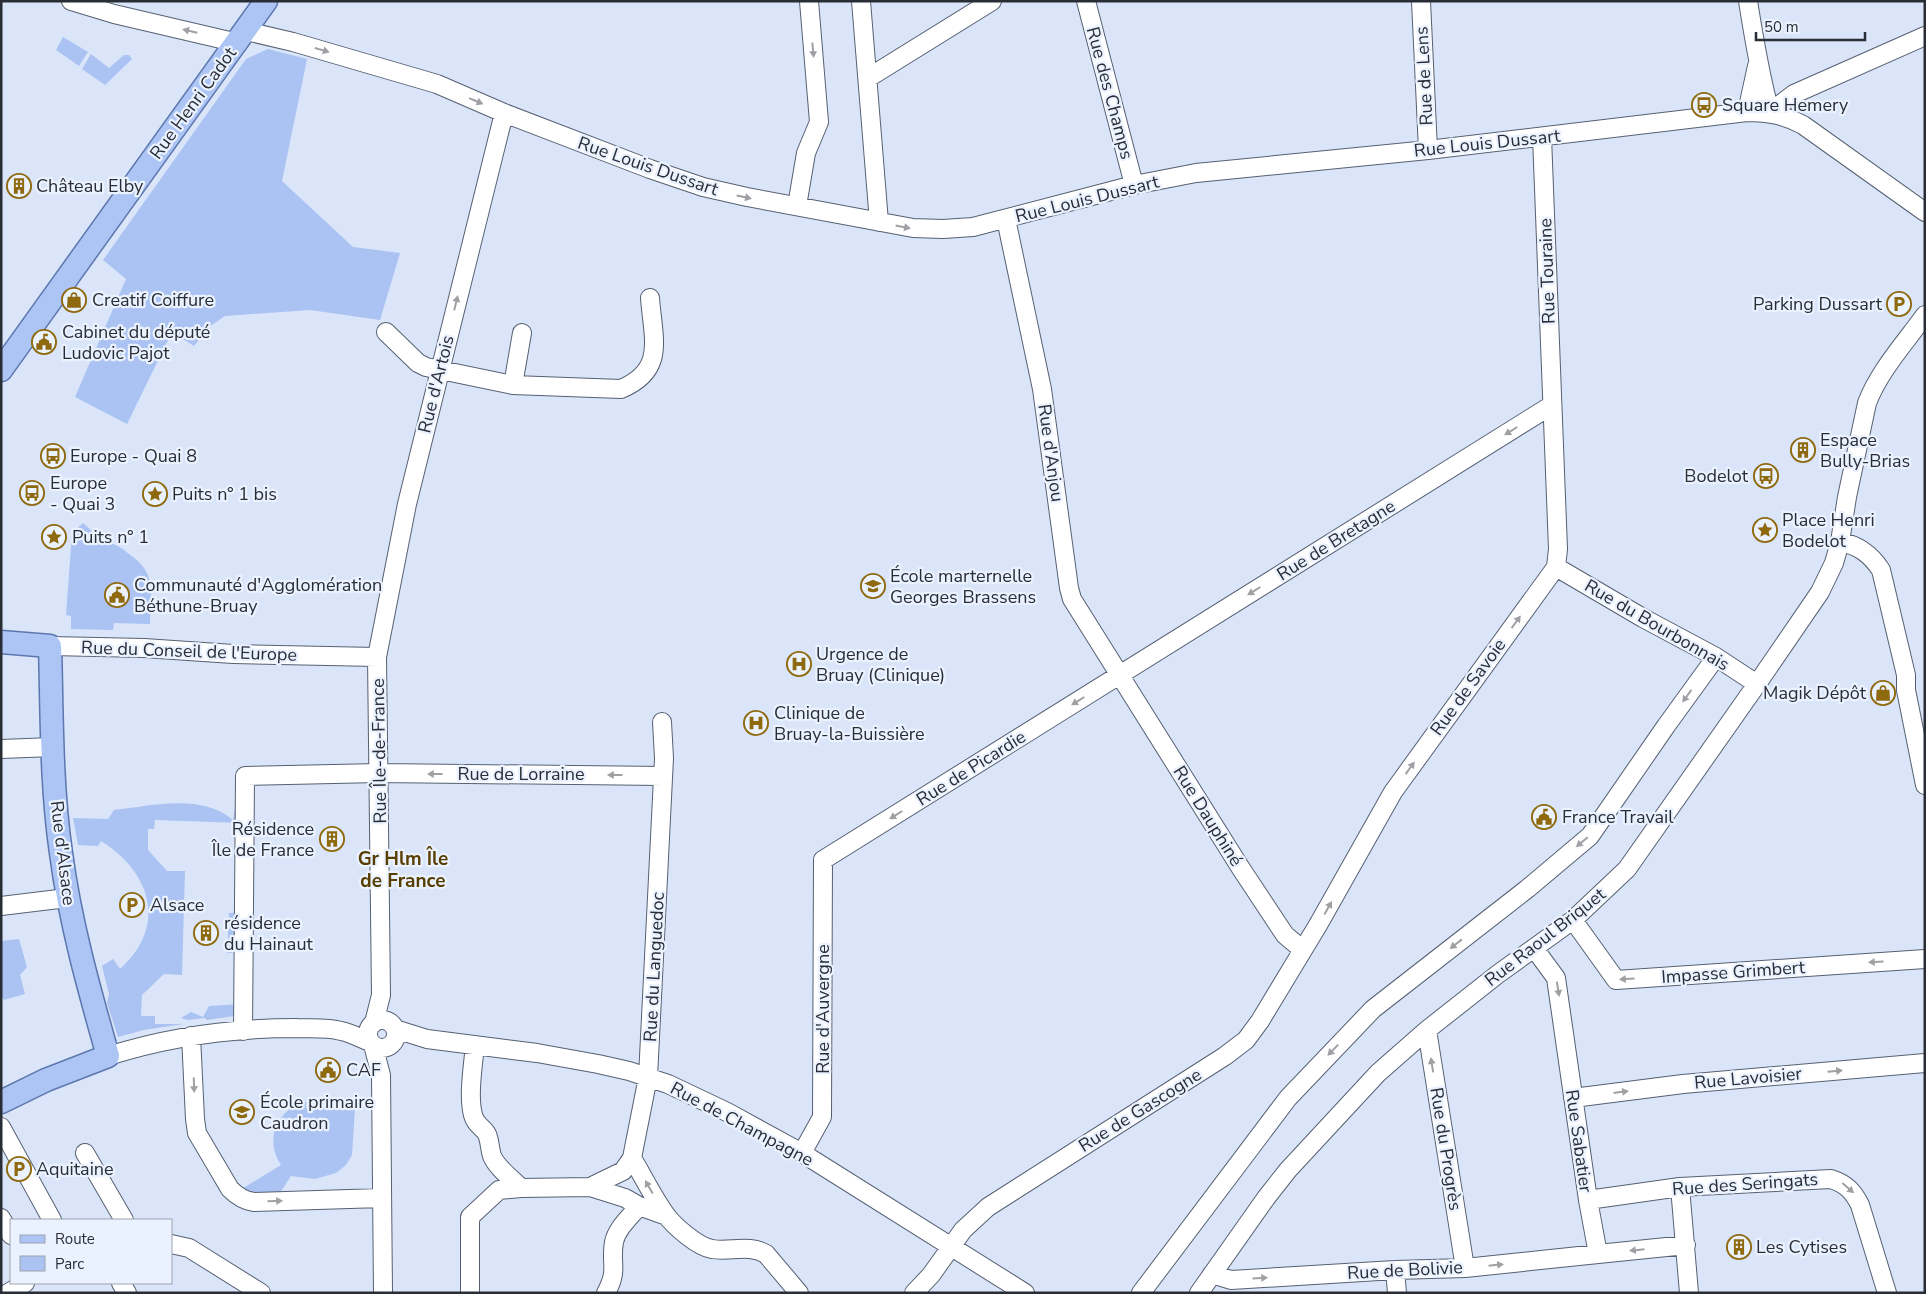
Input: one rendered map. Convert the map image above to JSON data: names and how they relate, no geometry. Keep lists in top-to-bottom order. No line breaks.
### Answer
{"streets":{"main road":["Rue Henri Cadot","Rue du Conseil de l'Europe","Rue d'Alsace"],"street":["Rue de Lens","Rue des Champs","Rue Louis Dussart","Rue Touraine","Rue d'Artois","Rue d'Anjou","Rue de Bretagne","Rue du Bourbonnais","Rue de Savoie","Rue Île-de-France","Rue de Picardie","Rue de Lorraine","Rue Dauphiné","Rue Raoul Briquet","Rue du Languedoc","Impasse Grimbert","Rue d'Auvergne","Rue Lavoisier","Rue de Gascogne","Rue de Champagne","Rue Sabatier","Rue du Progrès","Rue des Seringats","Rue de Bolivie"]},"crossings":[["Rue de Lens","Rue Louis Dussart"],["Rue des Champs","Rue Louis Dussart"],["Rue Henri Cadot","Rue Louis Dussart"],["Rue Louis Dussart","Rue Touraine"],["Rue Louis Dussart","Rue d'Artois"],["Rue Louis Dussart","Rue d'Anjou"],["Rue Touraine","Rue de Bretagne"],["Rue d'Artois","Rue du Conseil de l'Europe"],["Rue d'Artois","Rue Île-de-France"],["Rue d'Anjou","Rue de Bretagne"],["Rue d'Anjou","Rue de Picardie"],["Rue d'Anjou","Rue Dauphiné"],["Rue de Bretagne","Rue de Picardie"],["Rue de Bretagne","Rue Dauphiné"],["Rue du Bourbonnais","Rue de Savoie"],["Rue du Bourbonnais","Rue Raoul Briquet"],["Rue du Conseil de l'Europe","Rue Île-de-France"],["Rue du Conseil de l'Europe","Rue d'Alsace"],["Rue de Savoie","Rue Dauphiné"],["Rue de Savoie","Rue de Gascogne"],["Rue Île-de-France","Rue de Lorraine"],["Rue Île-de-France","Rue de Champagne"],["Rue de Picardie","Rue Dauphiné"],["Rue de Picardie","Rue d'Auvergne"],["Rue de Lorraine","Rue du Languedoc"],["Rue Dauphiné","Rue de Gascogne"],["Rue Raoul Briquet","Impasse Grimbert"],["Rue Raoul Briquet","Rue Sabatier"],["Rue Raoul Briquet","Rue du Progrès"],["Rue Raoul Briquet","Rue de Bolivie"],["Rue du Languedoc","Rue de Champagne"],["Rue d'Auvergne","Rue de Champagne"],["Rue Lavoisier","Rue Sabatier"],["Rue de Gascogne","Rue de Champagne"],["Rue Sabatier","Rue des Seringats"],["Rue Sabatier","Rue de Bolivie"],["Rue du Progrès","Rue de Bolivie"]],"one_way":["Rue d'Artois","Rue de Bretagne","Rue de Picardie","Rue de Lorraine","Impasse Grimbert","Rue Lavoisier","Rue Sabatier","Rue du Progrès","Rue des Seringats","Rue de Bolivie"],"districts":["Gr Hlm Île de France"],"places":{"bus stop":["Square Hemery","Europe - Quai 8","Bodelot","Europe - Quai 3"],"building":["Château Elby","Espace Bully-Brias","Résidence Île de France","résidence du Hainaut","Les Cytises"],"shop":["Creatif Coiffure","Magik Dépôt"],"parking":["Parking Dussart","Alsace","Aquitaine"],"public building":["Cabinet du député Ludovic Pajot","Communauté d'Agglomération Béthune-Bruay","France Travail","CAF"],"place":["Puits n° 1 bis","Place Henri Bodelot","Puits n° 1"],"school or university":["École marternelle Georges Brassens","École primaire Caudron"],"hospital":["Urgence de Bruay (Clinique)","Clinique de Bruay-la-Buissière"]},"legend":["Route","Parc"],"scale_bar":"50 m"}
